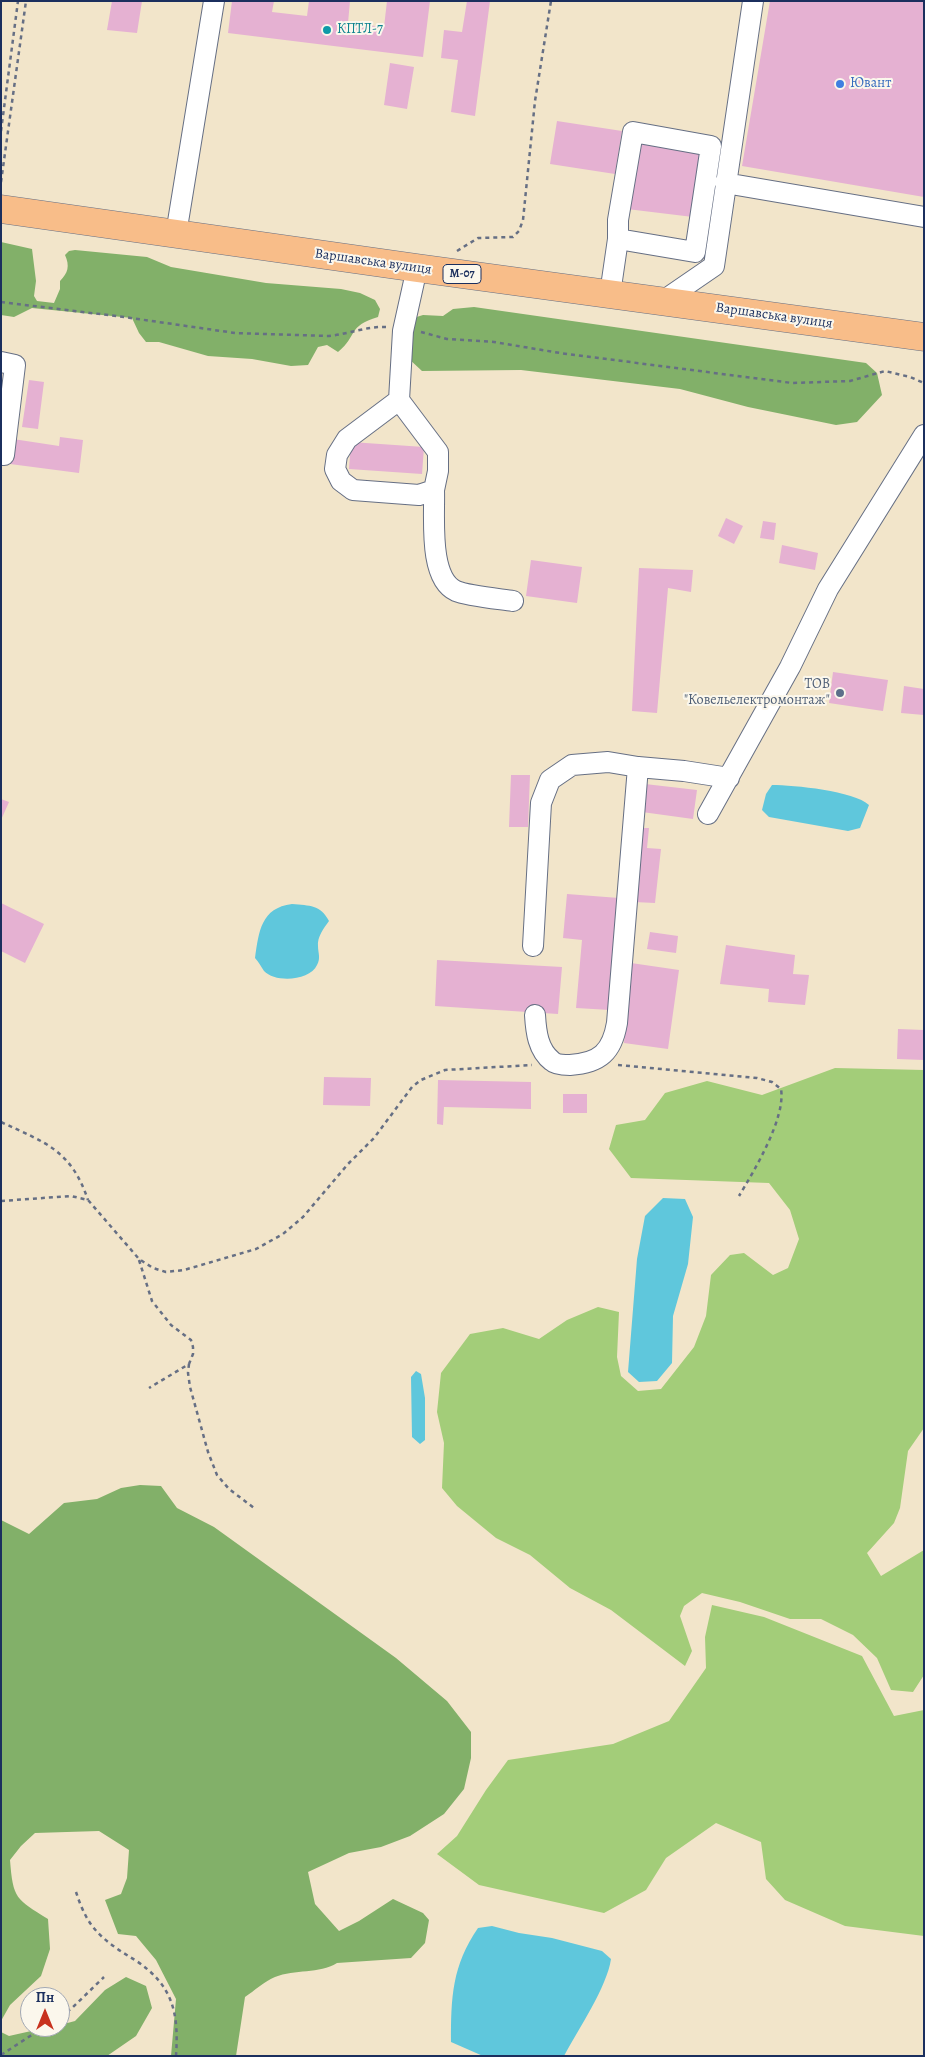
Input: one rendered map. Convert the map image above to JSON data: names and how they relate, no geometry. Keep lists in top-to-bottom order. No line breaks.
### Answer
{"streets":{"highway":["Варшавська вулиця","М-07"]},"places":["КПТЛ-7","Ювант","ТОВ \"Ковельелектромонтаж\""],"north":"top"}
